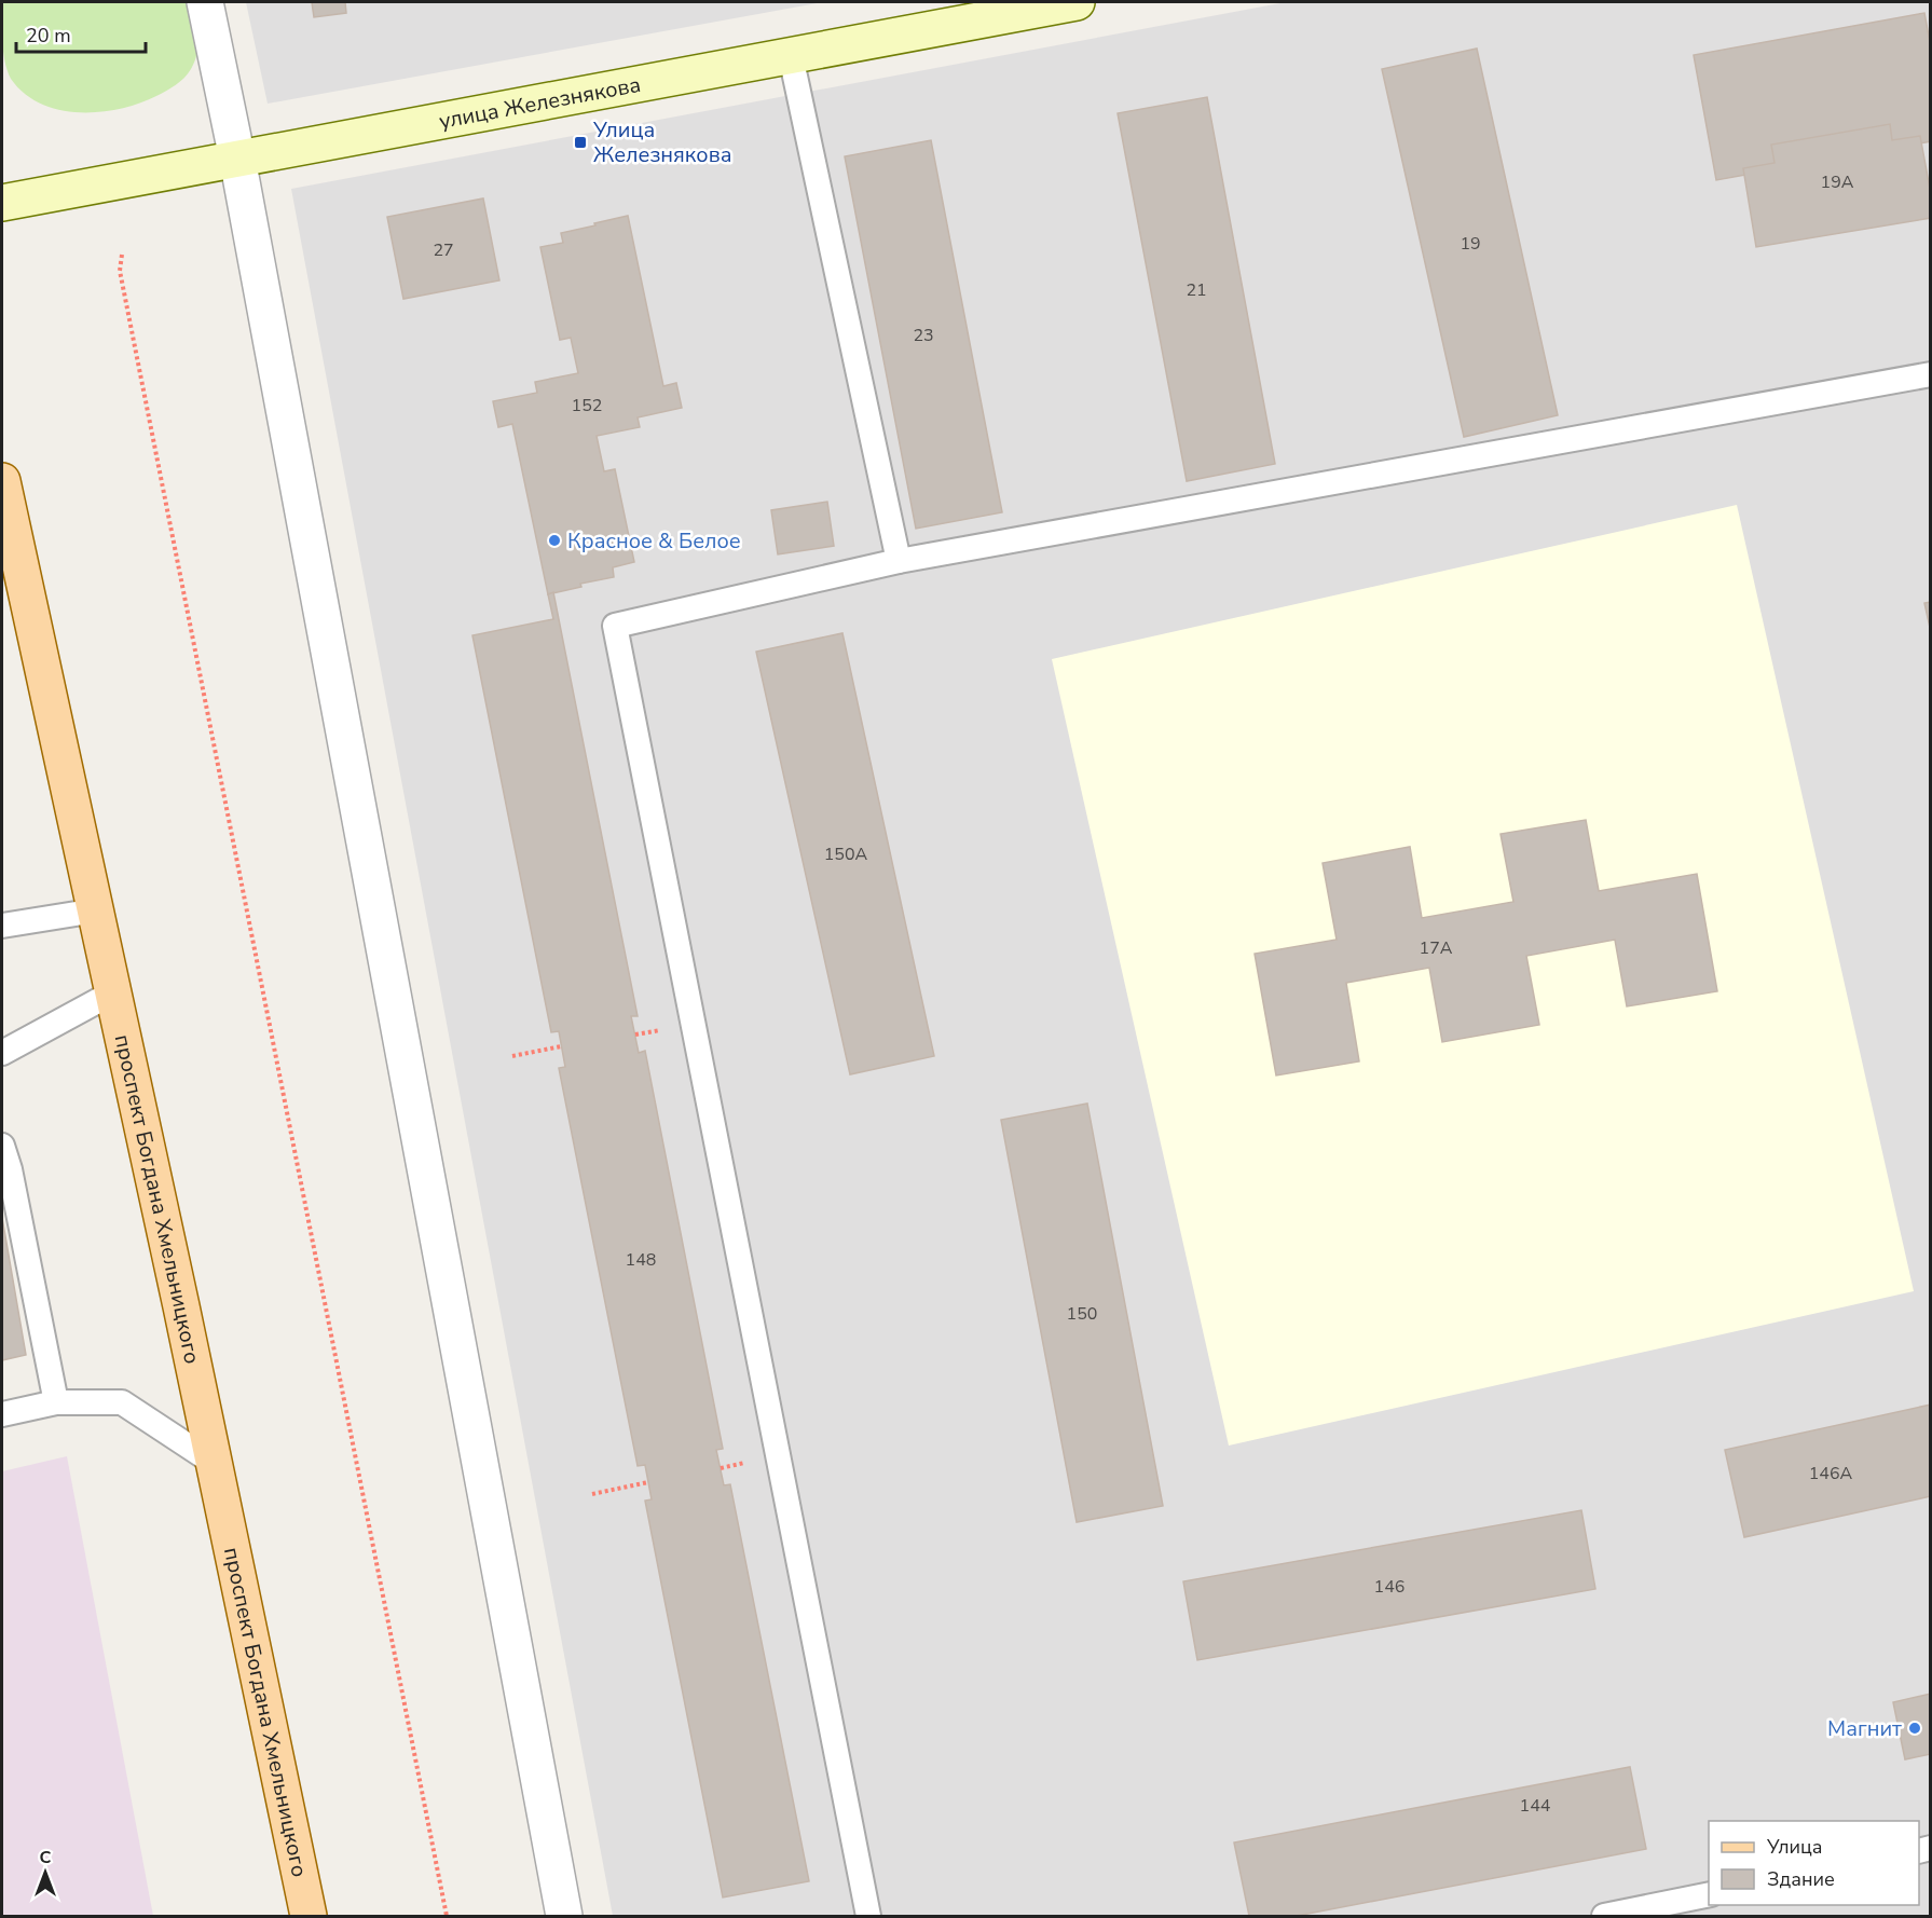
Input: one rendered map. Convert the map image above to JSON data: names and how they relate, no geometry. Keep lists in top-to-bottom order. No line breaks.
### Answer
{"streets":{"main road":["проспект Богдана Хмельницкого"],"street":["улица Железнякова"]},"places":{"transit":["Улица Железнякова"],"other":["Красное & Белое","Магнит"]},"house_numbers":["19А","19","27","21","23","152","150А","17А","148","150","146А","146","144"],"legend":["Улица","Здание"],"scale_bar":"20 m","north":"top"}
